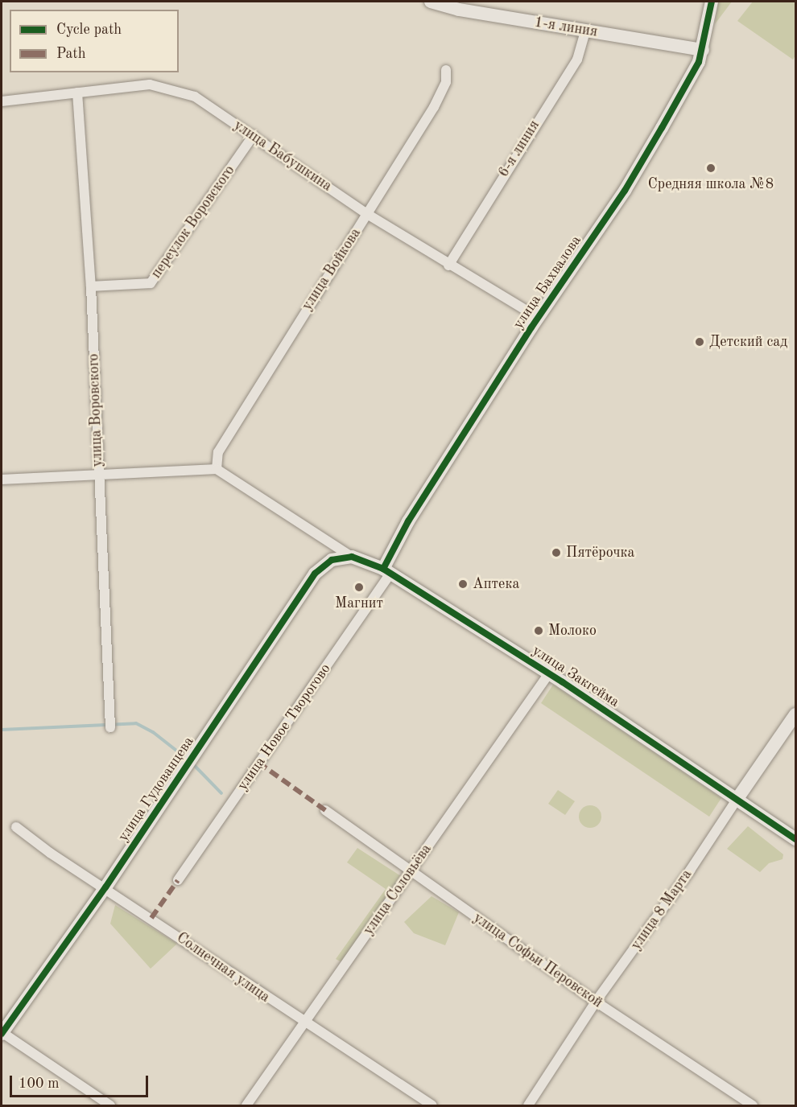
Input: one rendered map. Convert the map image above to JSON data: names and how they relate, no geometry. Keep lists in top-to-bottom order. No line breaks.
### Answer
{"streets":{"street":["1-я линия","6-я линия","улица Бабушкина","переулок Воровского","улица Войкова","улица Бахвалова","улица Воровского","улица Закгейма","улица Новое Творогово","улица Гудованцева","улица Соловьёва","улица 8 Марта","улица Софьи Перовской","Солнечная улица"]},"crossings":[["1-я линия","6-я линия"],["1-я линия","улица Бахвалова"],["6-я линия","улица Бабушкина"],["улица Бабушкина","переулок Воровского"],["улица Бабушкина","улица Войкова"],["улица Бабушкина","улица Бахвалова"],["улица Бабушкина","улица Воровского"],["переулок Воровского","улица Воровского"],["улица Бахвалова","улица Закгейма"],["улица Бахвалова","улица Новое Творогово"],["улица Закгейма","улица Новое Творогово"],["улица Закгейма","улица Гудованцева"],["улица Закгейма","улица Соловьёва"],["улица Закгейма","улица 8 Марта"],["улица Гудованцева","Солнечная улица"],["улица Соловьёва","улица Софьи Перовской"],["улица Соловьёва","Солнечная улица"],["улица 8 Марта","улица Софьи Перовской"]],"places":["Средняя школа №8","Детский сад","Пятёрочка","Аптека","Магнит","Молоко"],"legend":["Cycle path","Path"],"scale_bar":"100 m"}
